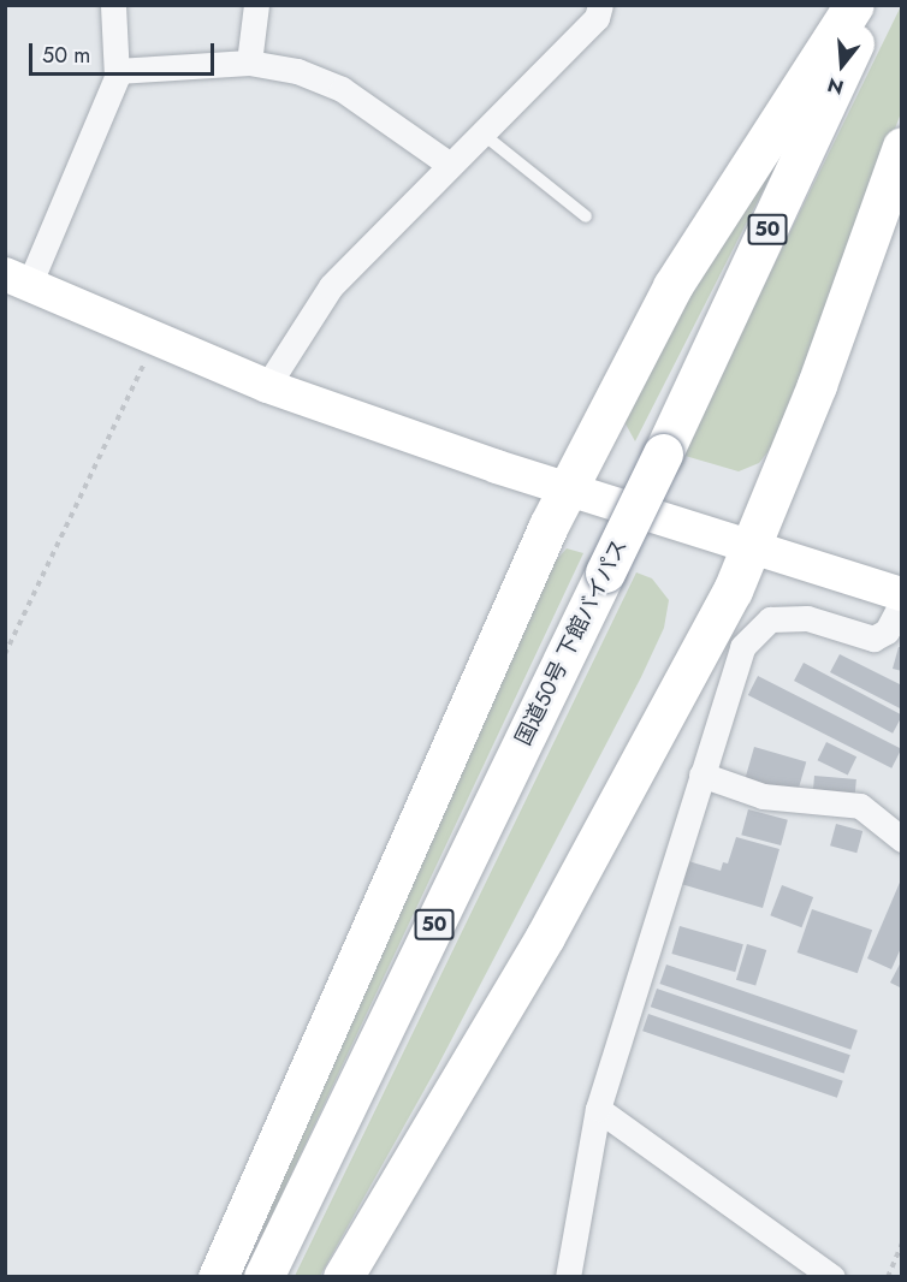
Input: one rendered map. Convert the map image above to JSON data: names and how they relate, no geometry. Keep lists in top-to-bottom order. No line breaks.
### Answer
{"streets":{"highway":["50","国道50号 下館バイパス"]},"scale_bar":"50 m","north":"bottom"}
